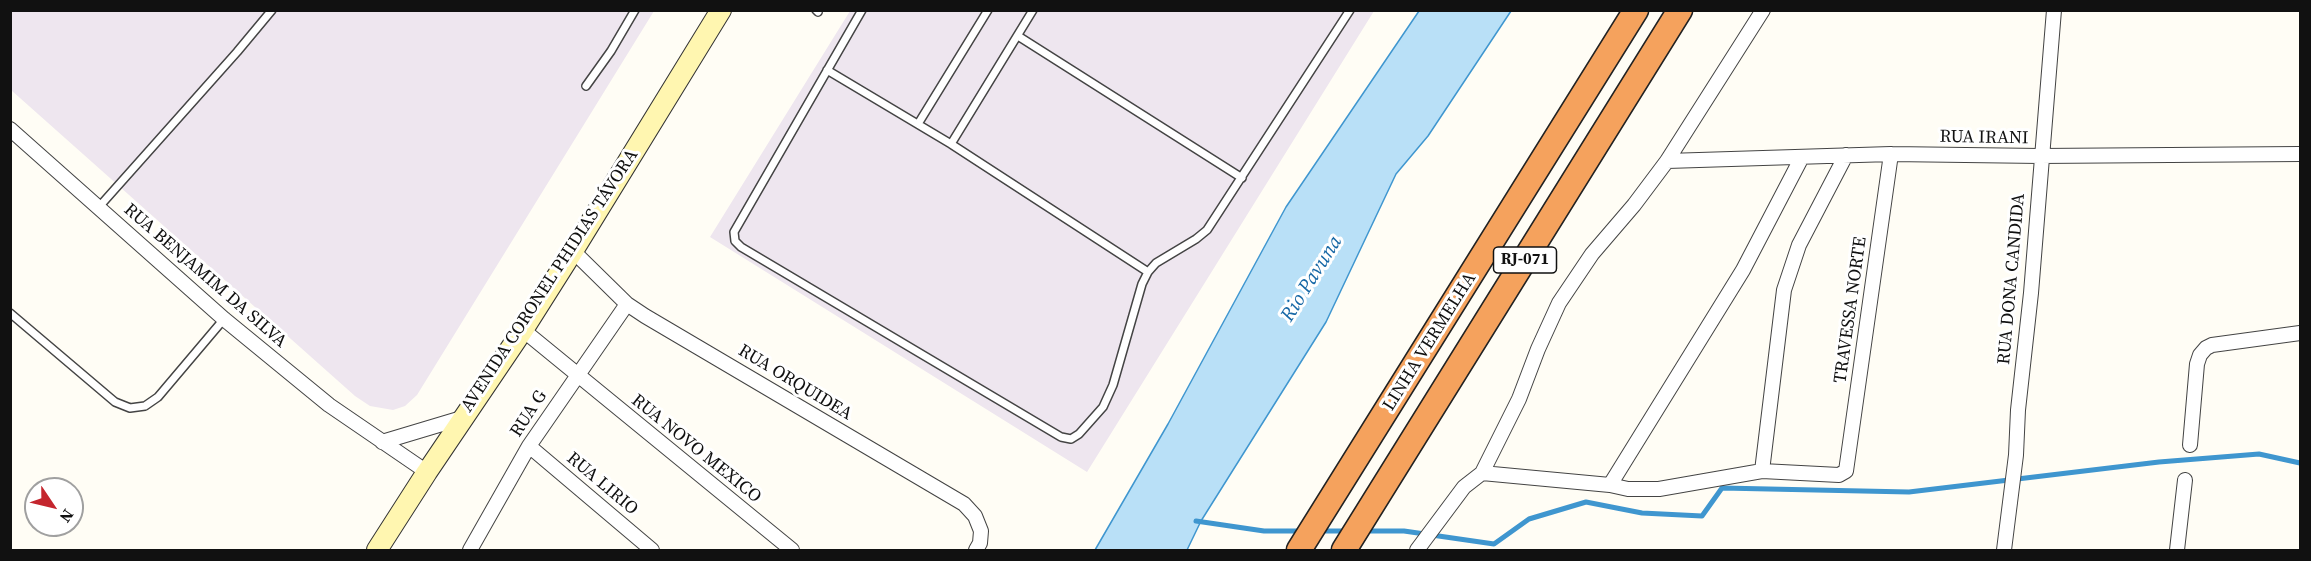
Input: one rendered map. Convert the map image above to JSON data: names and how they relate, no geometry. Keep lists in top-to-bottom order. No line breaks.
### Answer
{"streets":{"highway":["RJ-071","LINHA VERMELHA"],"street":["RUA IRANI","RUA BENJAMIM DA SILVA","RUA DONA CANDIDA","AVENIDA CORONEL PHIDIAS TÁVORA","TRAVESSA NORTE","RUA ORQUIDEA","RUA G","RUA NOVO MEXICO","RUA LIRIO"]},"crossings":[["RUA IRANI","RUA DONA CANDIDA"],["RUA IRANI","TRAVESSA NORTE"],["RUA BENJAMIM DA SILVA","AVENIDA CORONEL PHIDIAS TÁVORA"],["AVENIDA CORONEL PHIDIAS TÁVORA","RUA ORQUIDEA"],["RUA ORQUIDEA","RUA G"],["RUA G","RUA NOVO MEXICO"],["RUA G","RUA LIRIO"]],"water":["Rio Pavuna"],"north":"bottom right"}
